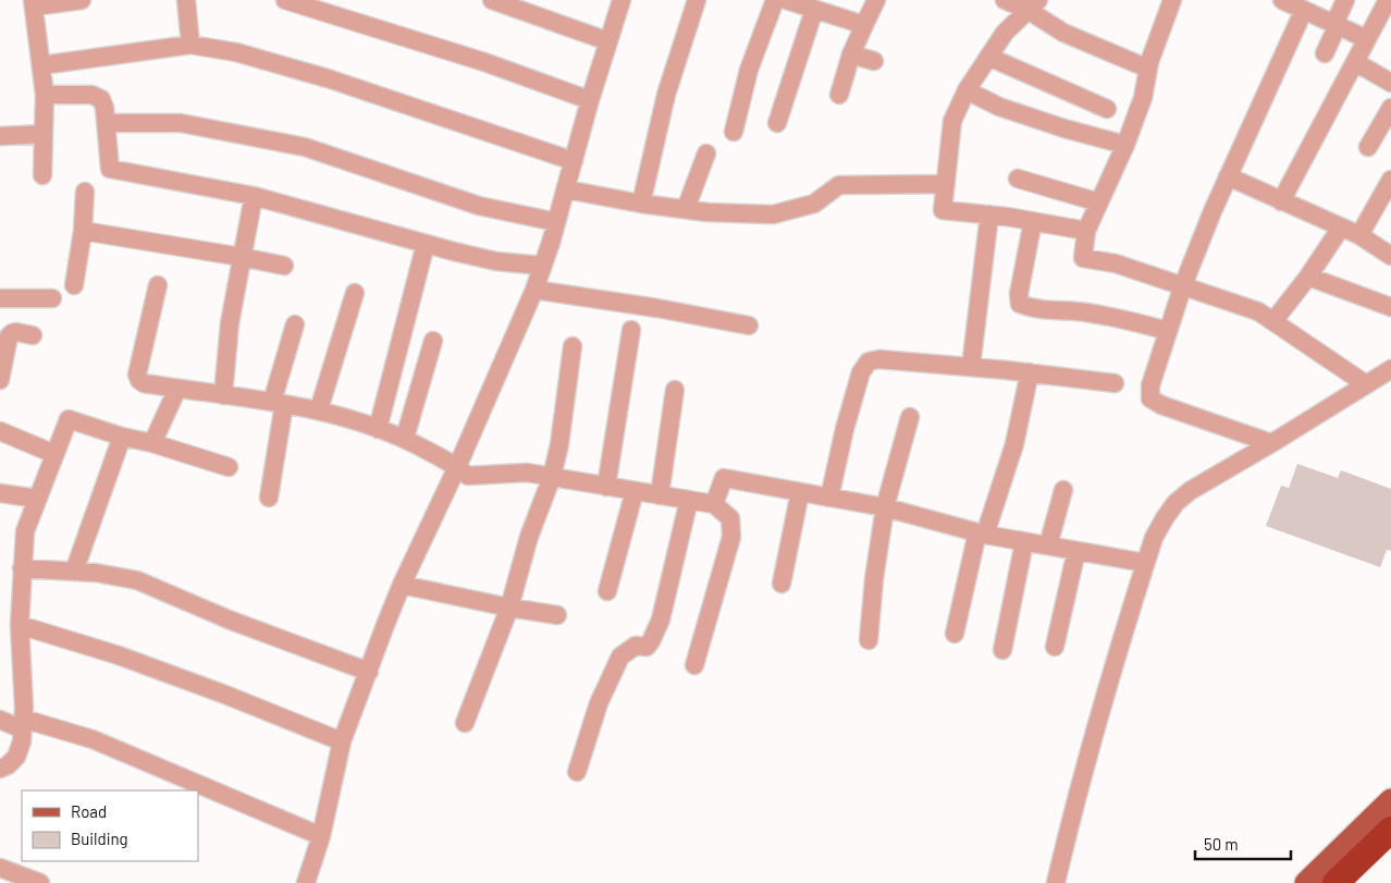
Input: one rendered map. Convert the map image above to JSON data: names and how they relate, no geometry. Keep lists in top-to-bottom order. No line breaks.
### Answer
{"legend":["Road","Building"],"scale_bar":"50 m"}
